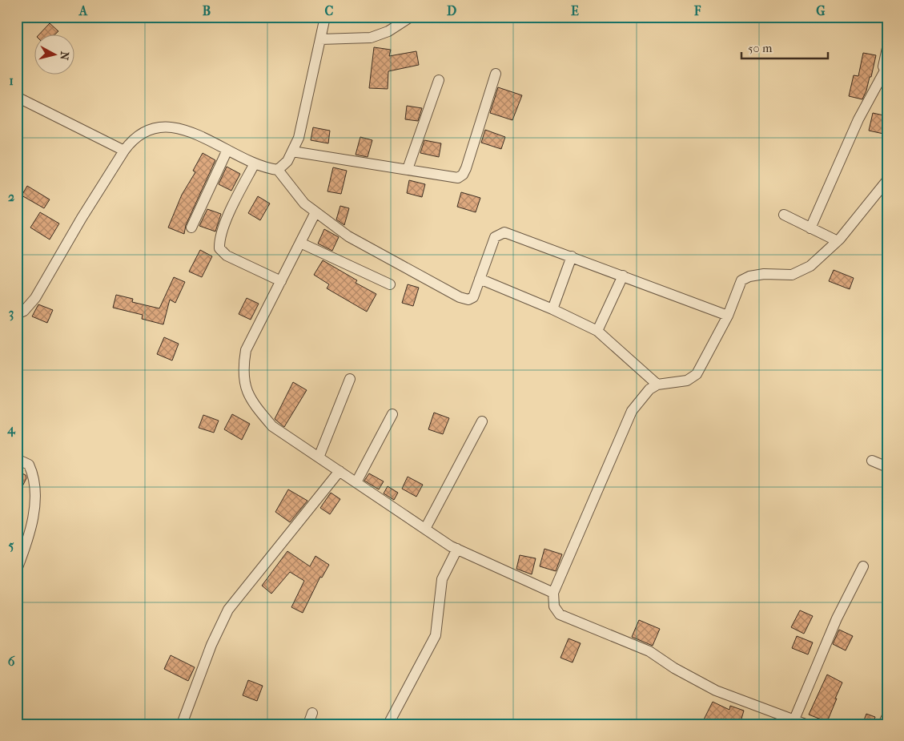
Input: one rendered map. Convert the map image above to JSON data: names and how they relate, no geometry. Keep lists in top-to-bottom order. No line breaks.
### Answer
{"scale_bar":"50 m","north":"right","grid":{"columns":["A","B","C","D","E","F","G"],"rows":["1","2","3","4","5","6"]}}
